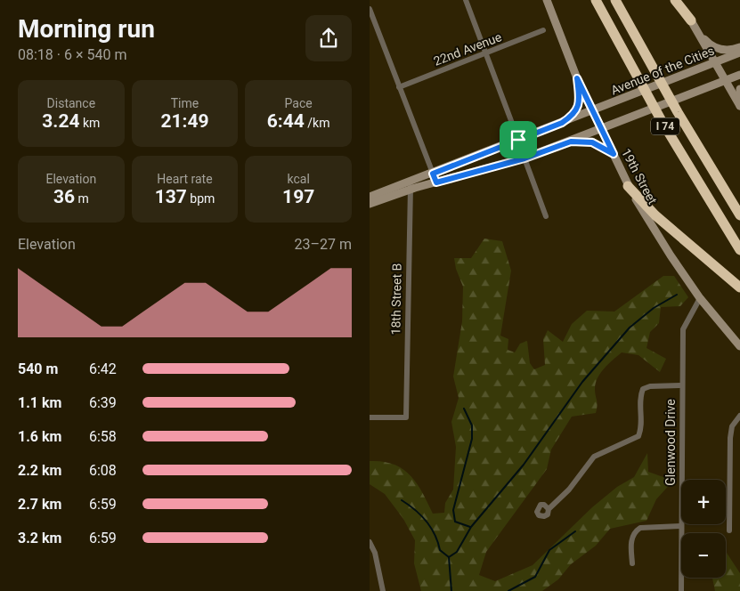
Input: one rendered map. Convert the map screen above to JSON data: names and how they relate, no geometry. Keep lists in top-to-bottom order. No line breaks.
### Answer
{"streets":{"highway":["I 74"],"main road":["Avenue of the Cities","19th Street"],"street":["22nd Avenue","18th Street B","Glenwood Drive"]},"crossings":[["Avenue of the Cities","19th Street"],["Avenue of the Cities","18th Street B"],["19th Street","Glenwood Drive"]],"page":{"heading":["Morning run","08:18 · 6 × 540 m"],"stats":[["Distance","3.24 km"],["Time","21:49"],["Pace","6:44 /km"],["Elevation","36 m"],["Heart rate","137 bpm"],["kcal","197"]],"chart":["Elevation","23–27 m"],"list":[{"name":"540 m","note":"6:42"},{"name":"1.1 km","note":"6:39"},{"name":"1.6 km","note":"6:58"},{"name":"2.2 km","note":"6:08"},{"name":"2.7 km","note":"6:59"},{"name":"3.2 km","note":"6:59"}],"map_buttons":["+","−"]}}
